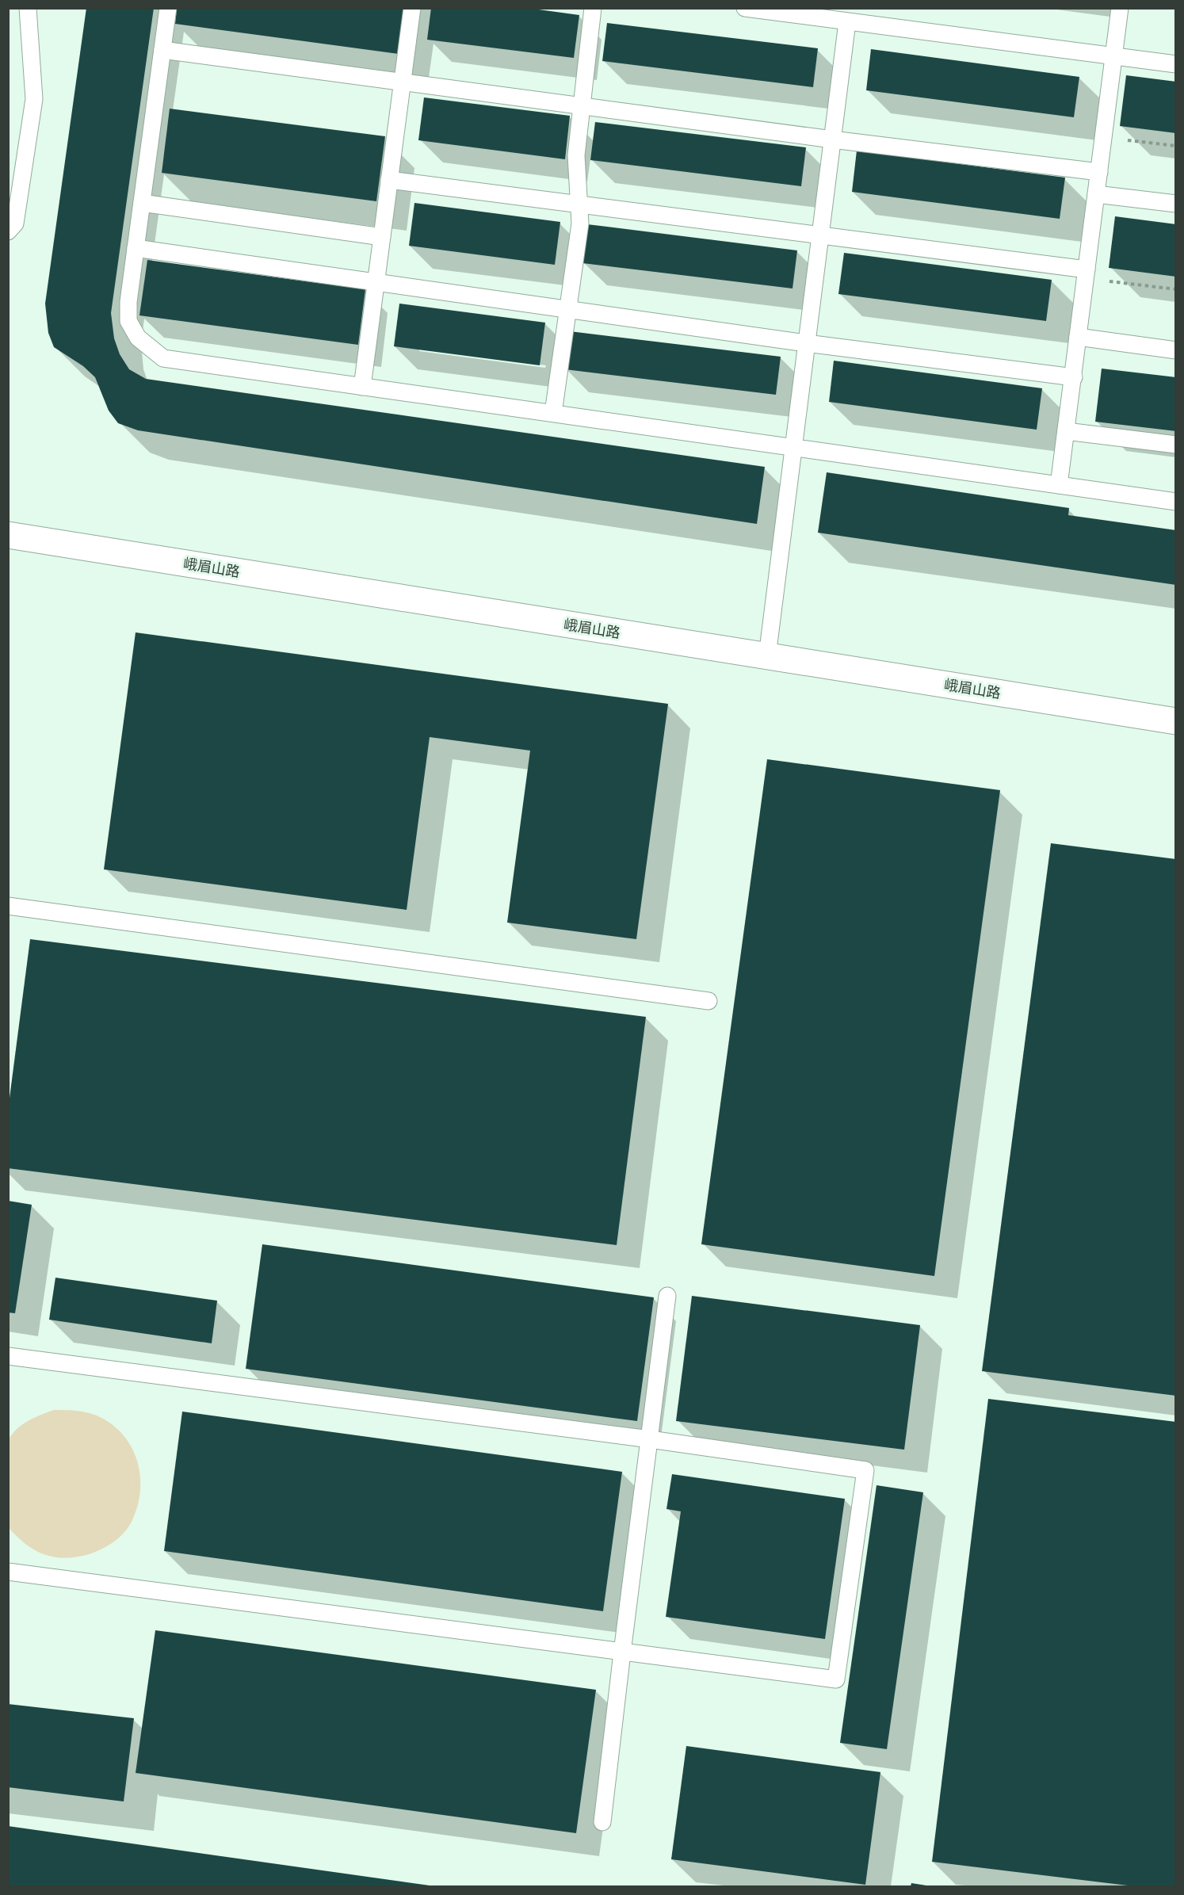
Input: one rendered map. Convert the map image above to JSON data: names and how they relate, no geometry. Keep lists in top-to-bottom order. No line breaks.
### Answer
{"streets":{"street":["峨眉山路"]}}
